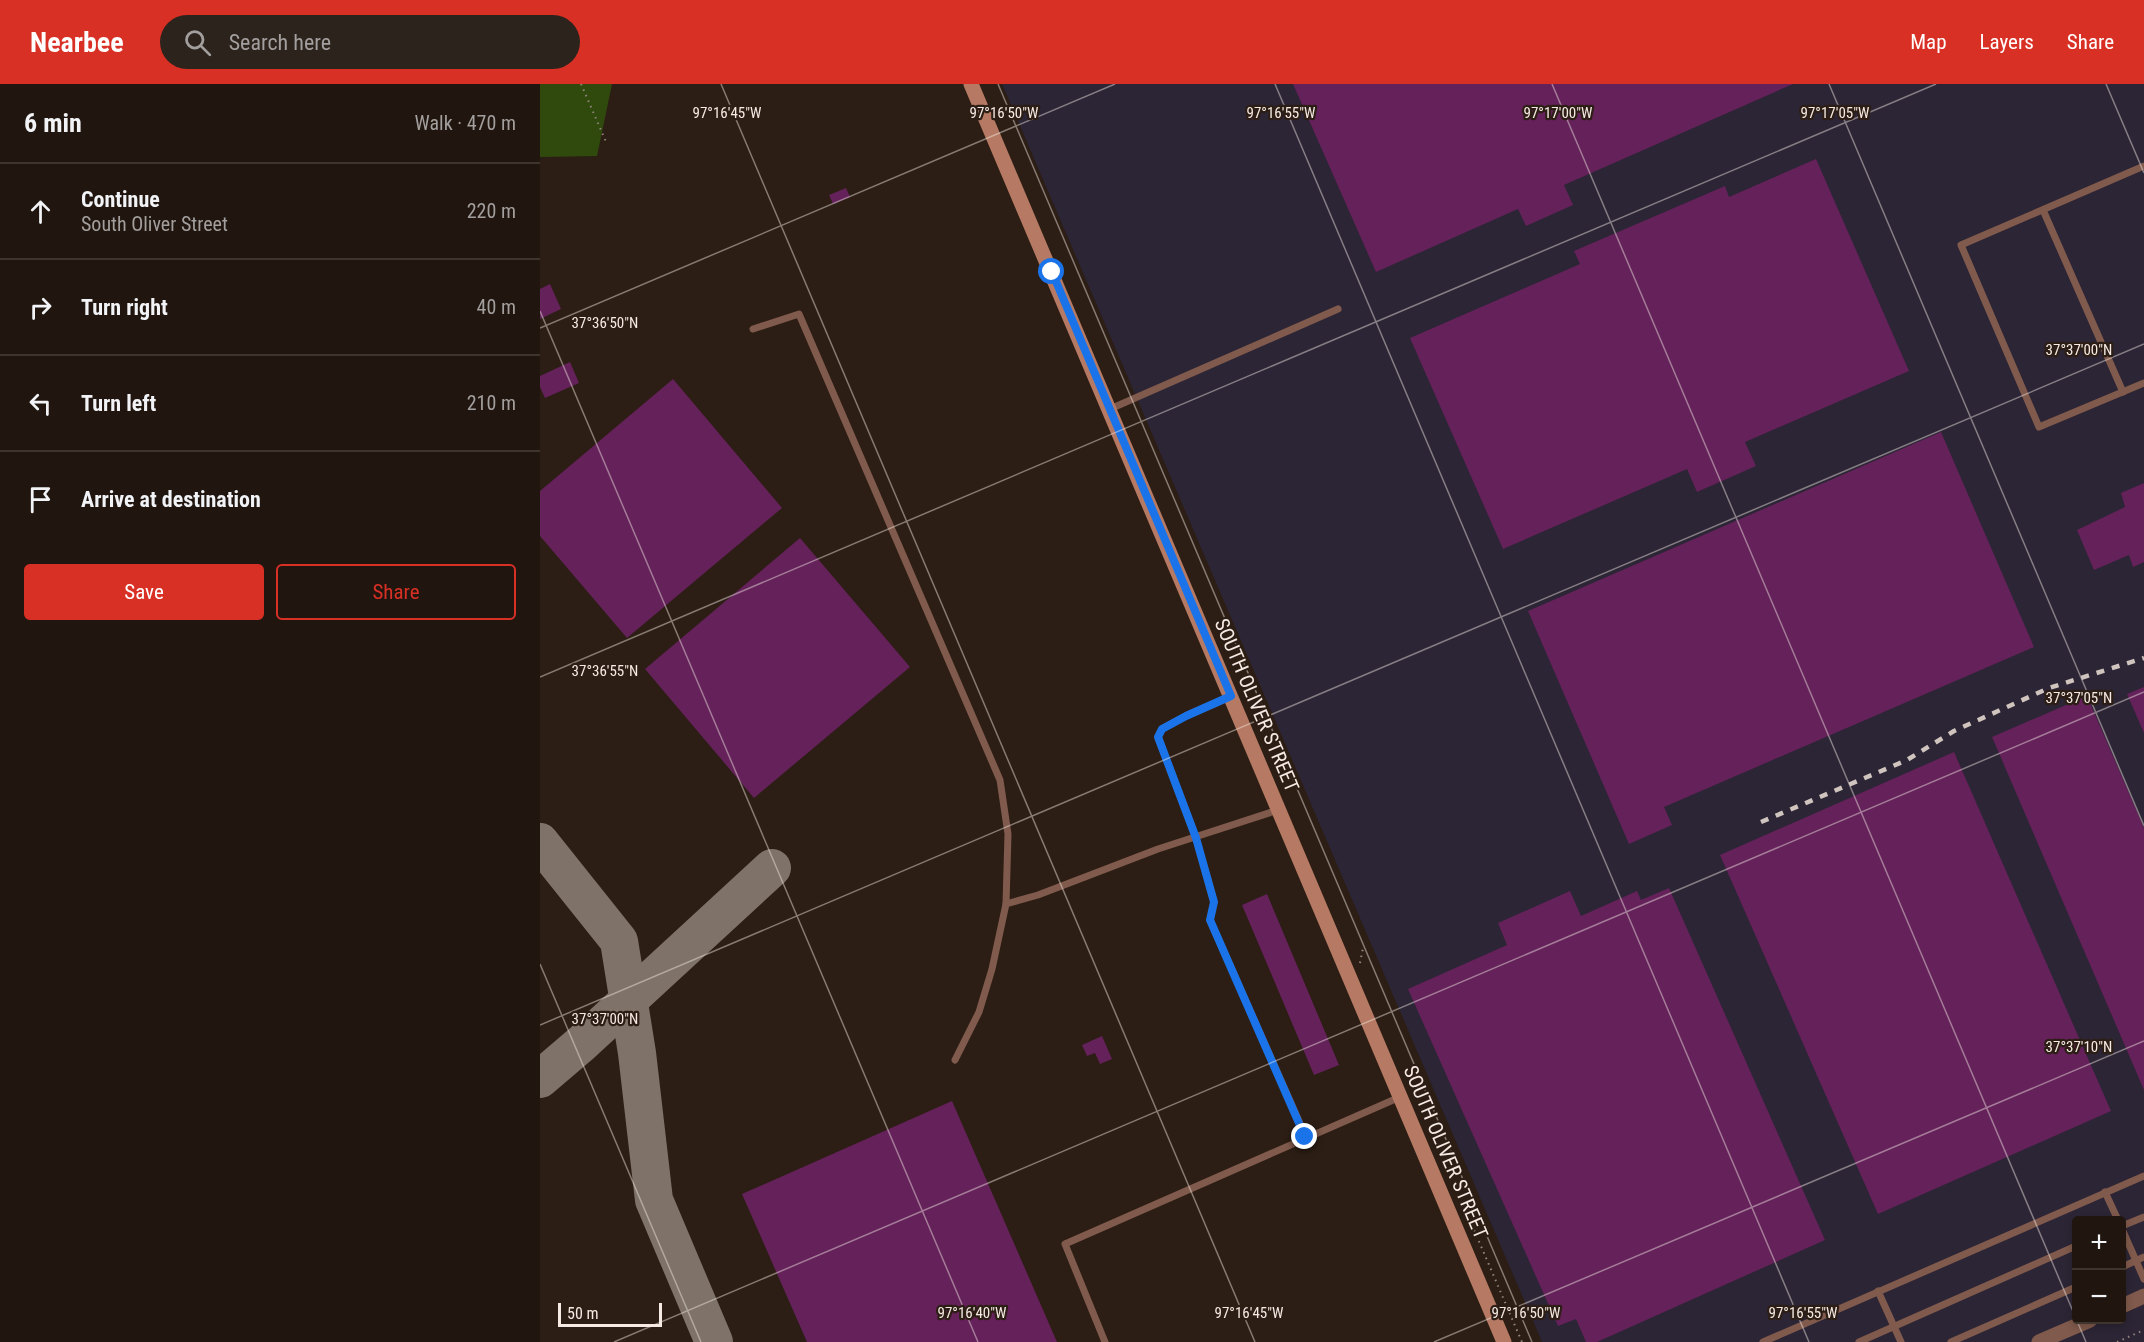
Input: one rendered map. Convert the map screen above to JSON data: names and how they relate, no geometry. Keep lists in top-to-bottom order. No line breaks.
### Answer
{"streets":{"main road":["SOUTH OLIVER STREET"]},"scale_bar":"50 m","page":{"header":"Nearbee","search":"Search here","nav":["Map","Layers","Share"],"heading":["6 min","Walk · 470 m"],"list":[["Continue","South Oliver Street","220 m"],["Turn right","40 m"],["Turn left","210 m"],"Arrive at destination"],"buttons":["Save","Share"],"map_buttons":["+","−"],"scale":"50 m"},"coordinates":["97°16'45\"W","97°16'50\"W","97°16'55\"W","97°17'00\"W","97°17'05\"W","37°36'50\"N","37°37'00\"N","37°36'55\"N","37°37'05\"N","37°37'10\"N","97°16'40\"W"]}
